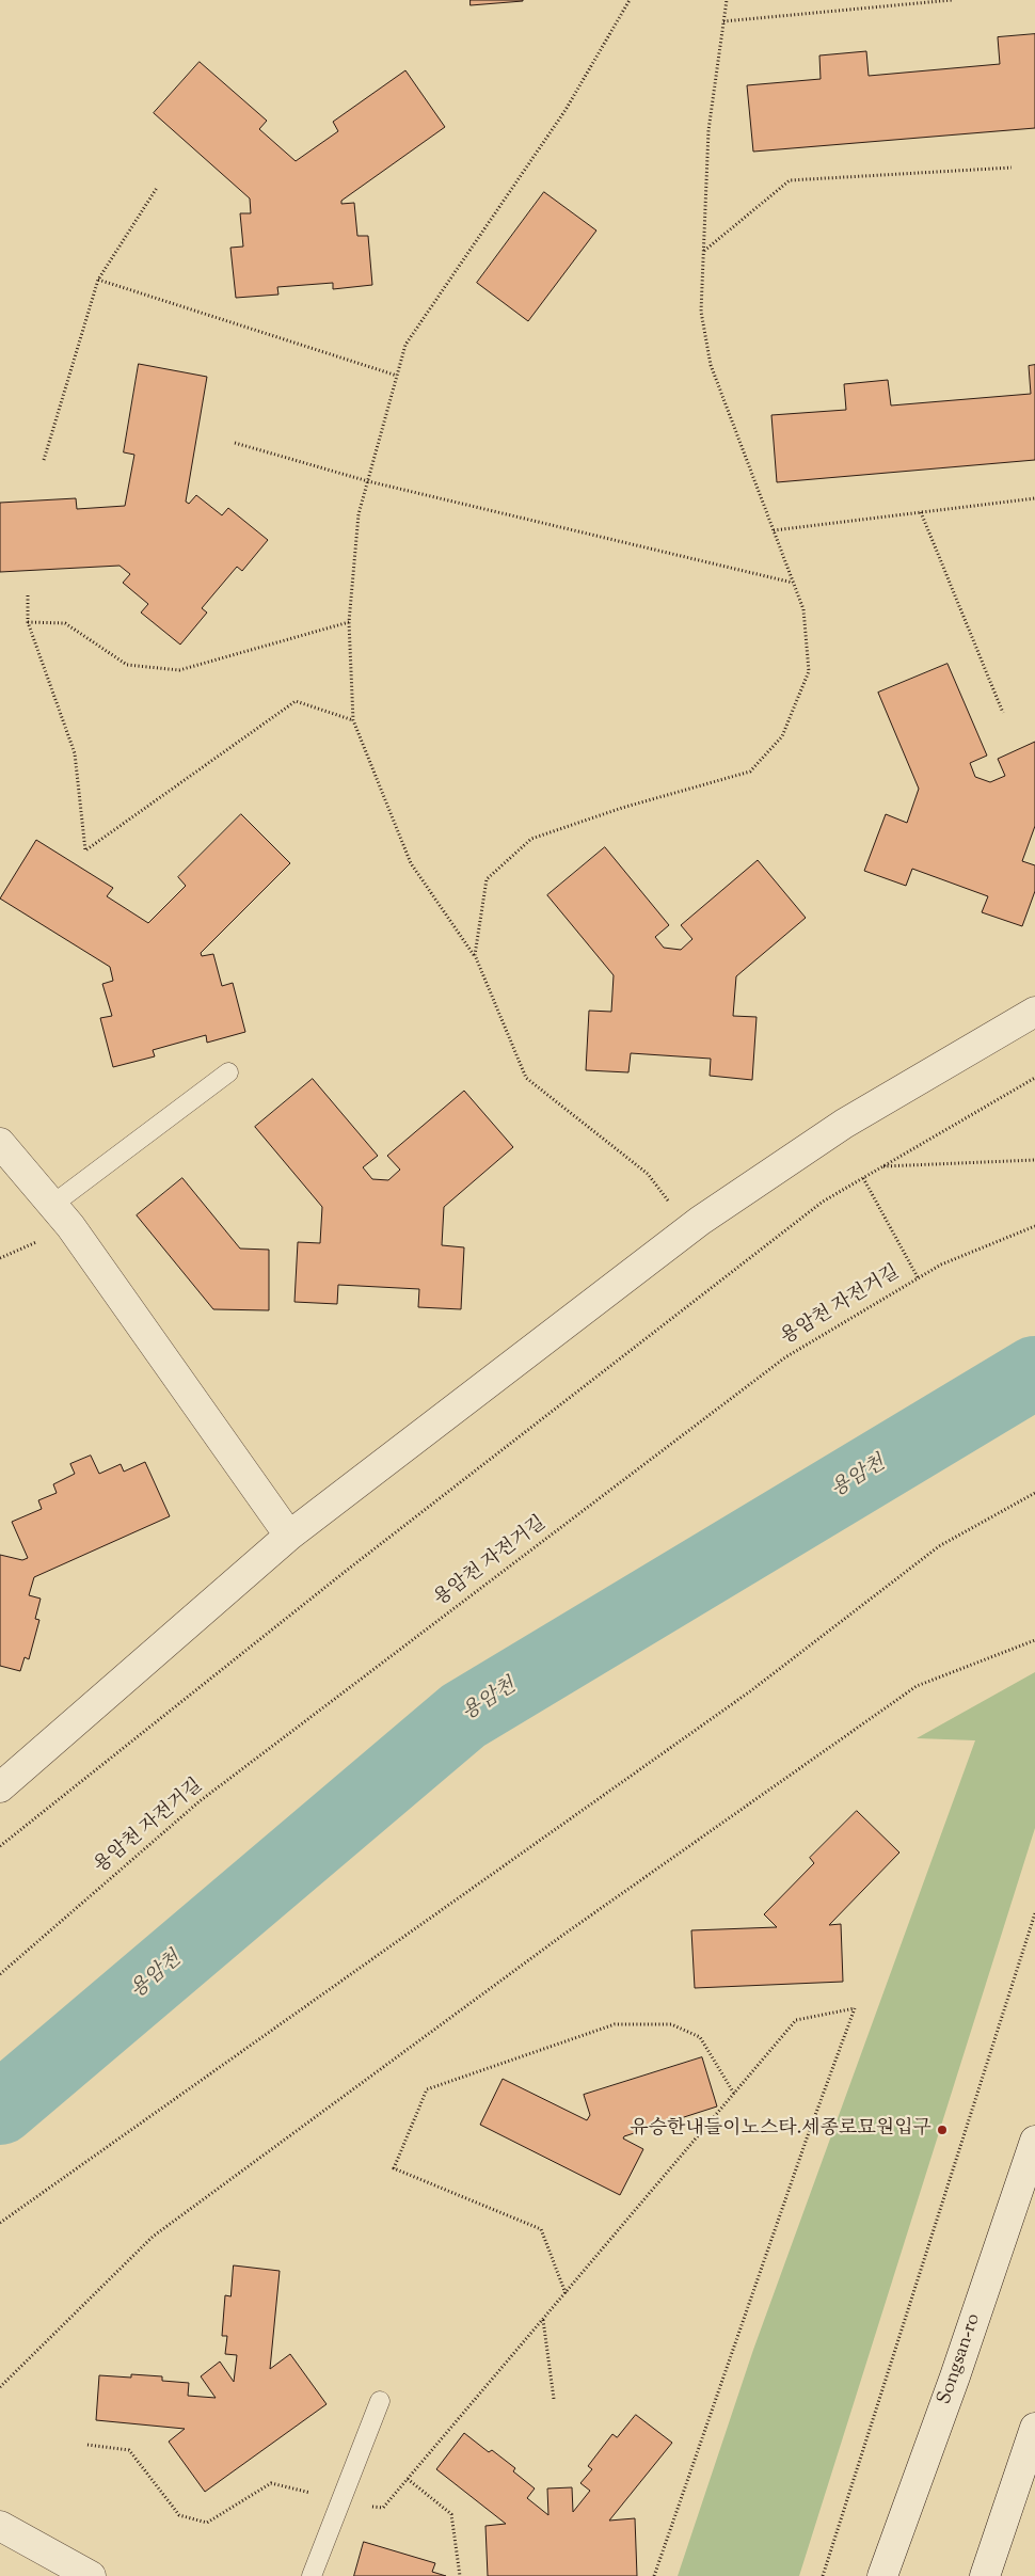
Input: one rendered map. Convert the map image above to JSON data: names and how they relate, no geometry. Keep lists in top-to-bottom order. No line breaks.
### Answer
{"streets":{"street":["Songsan-ro"],"path":["용암천 자전거길"]},"water":["용암천"],"places":["유승한내들이노스타.세종로묘원입구"]}
